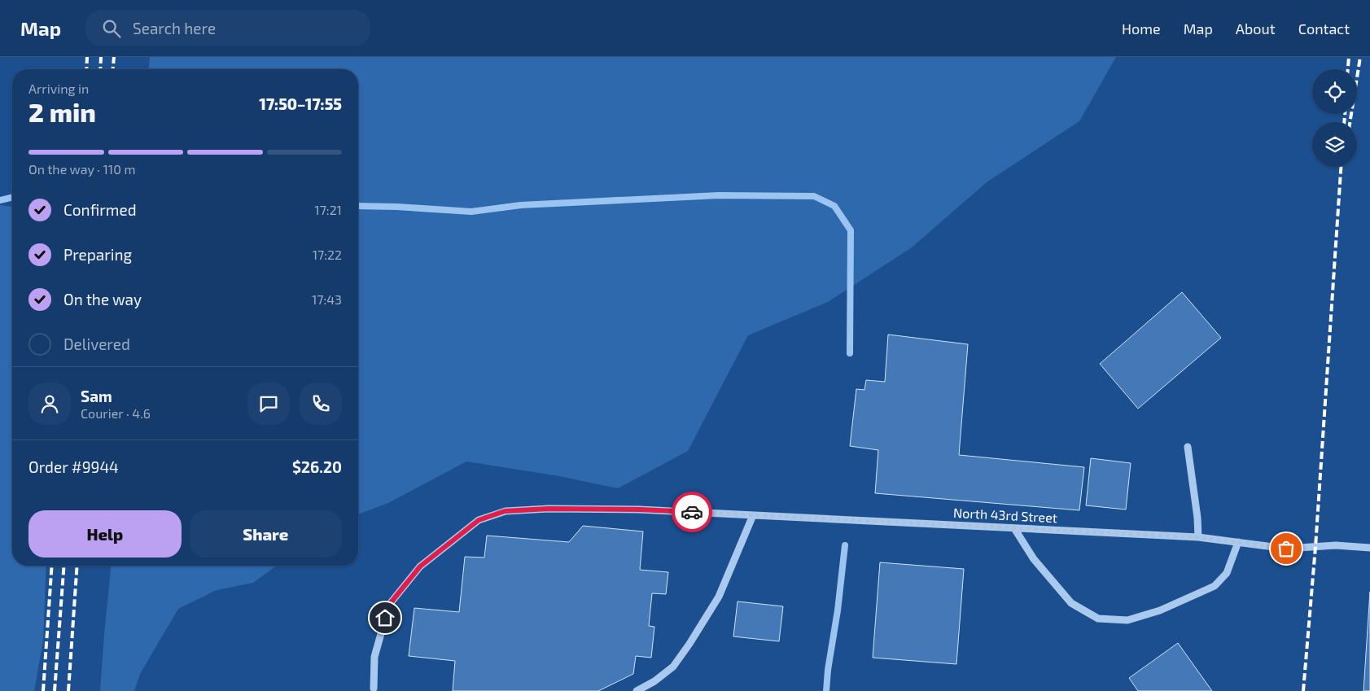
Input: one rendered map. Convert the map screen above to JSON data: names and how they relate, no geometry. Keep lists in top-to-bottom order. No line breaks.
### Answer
{"streets":{"street":["North 43rd Street"]},"page":{"header":"Map","search":"Search here","nav":["Home","Map","About","Contact"],"heading":["2 min","Arriving in","17:50–17:55"],"panel":["Sam","Courier · 4.6","Order #9944","$26.20"],"bar":"On the way · 110 m","list":[["Confirmed","17:21"],["Preparing","17:22"],["On the way","17:43"],"Delivered"],"buttons":["Help","Share"]}}
